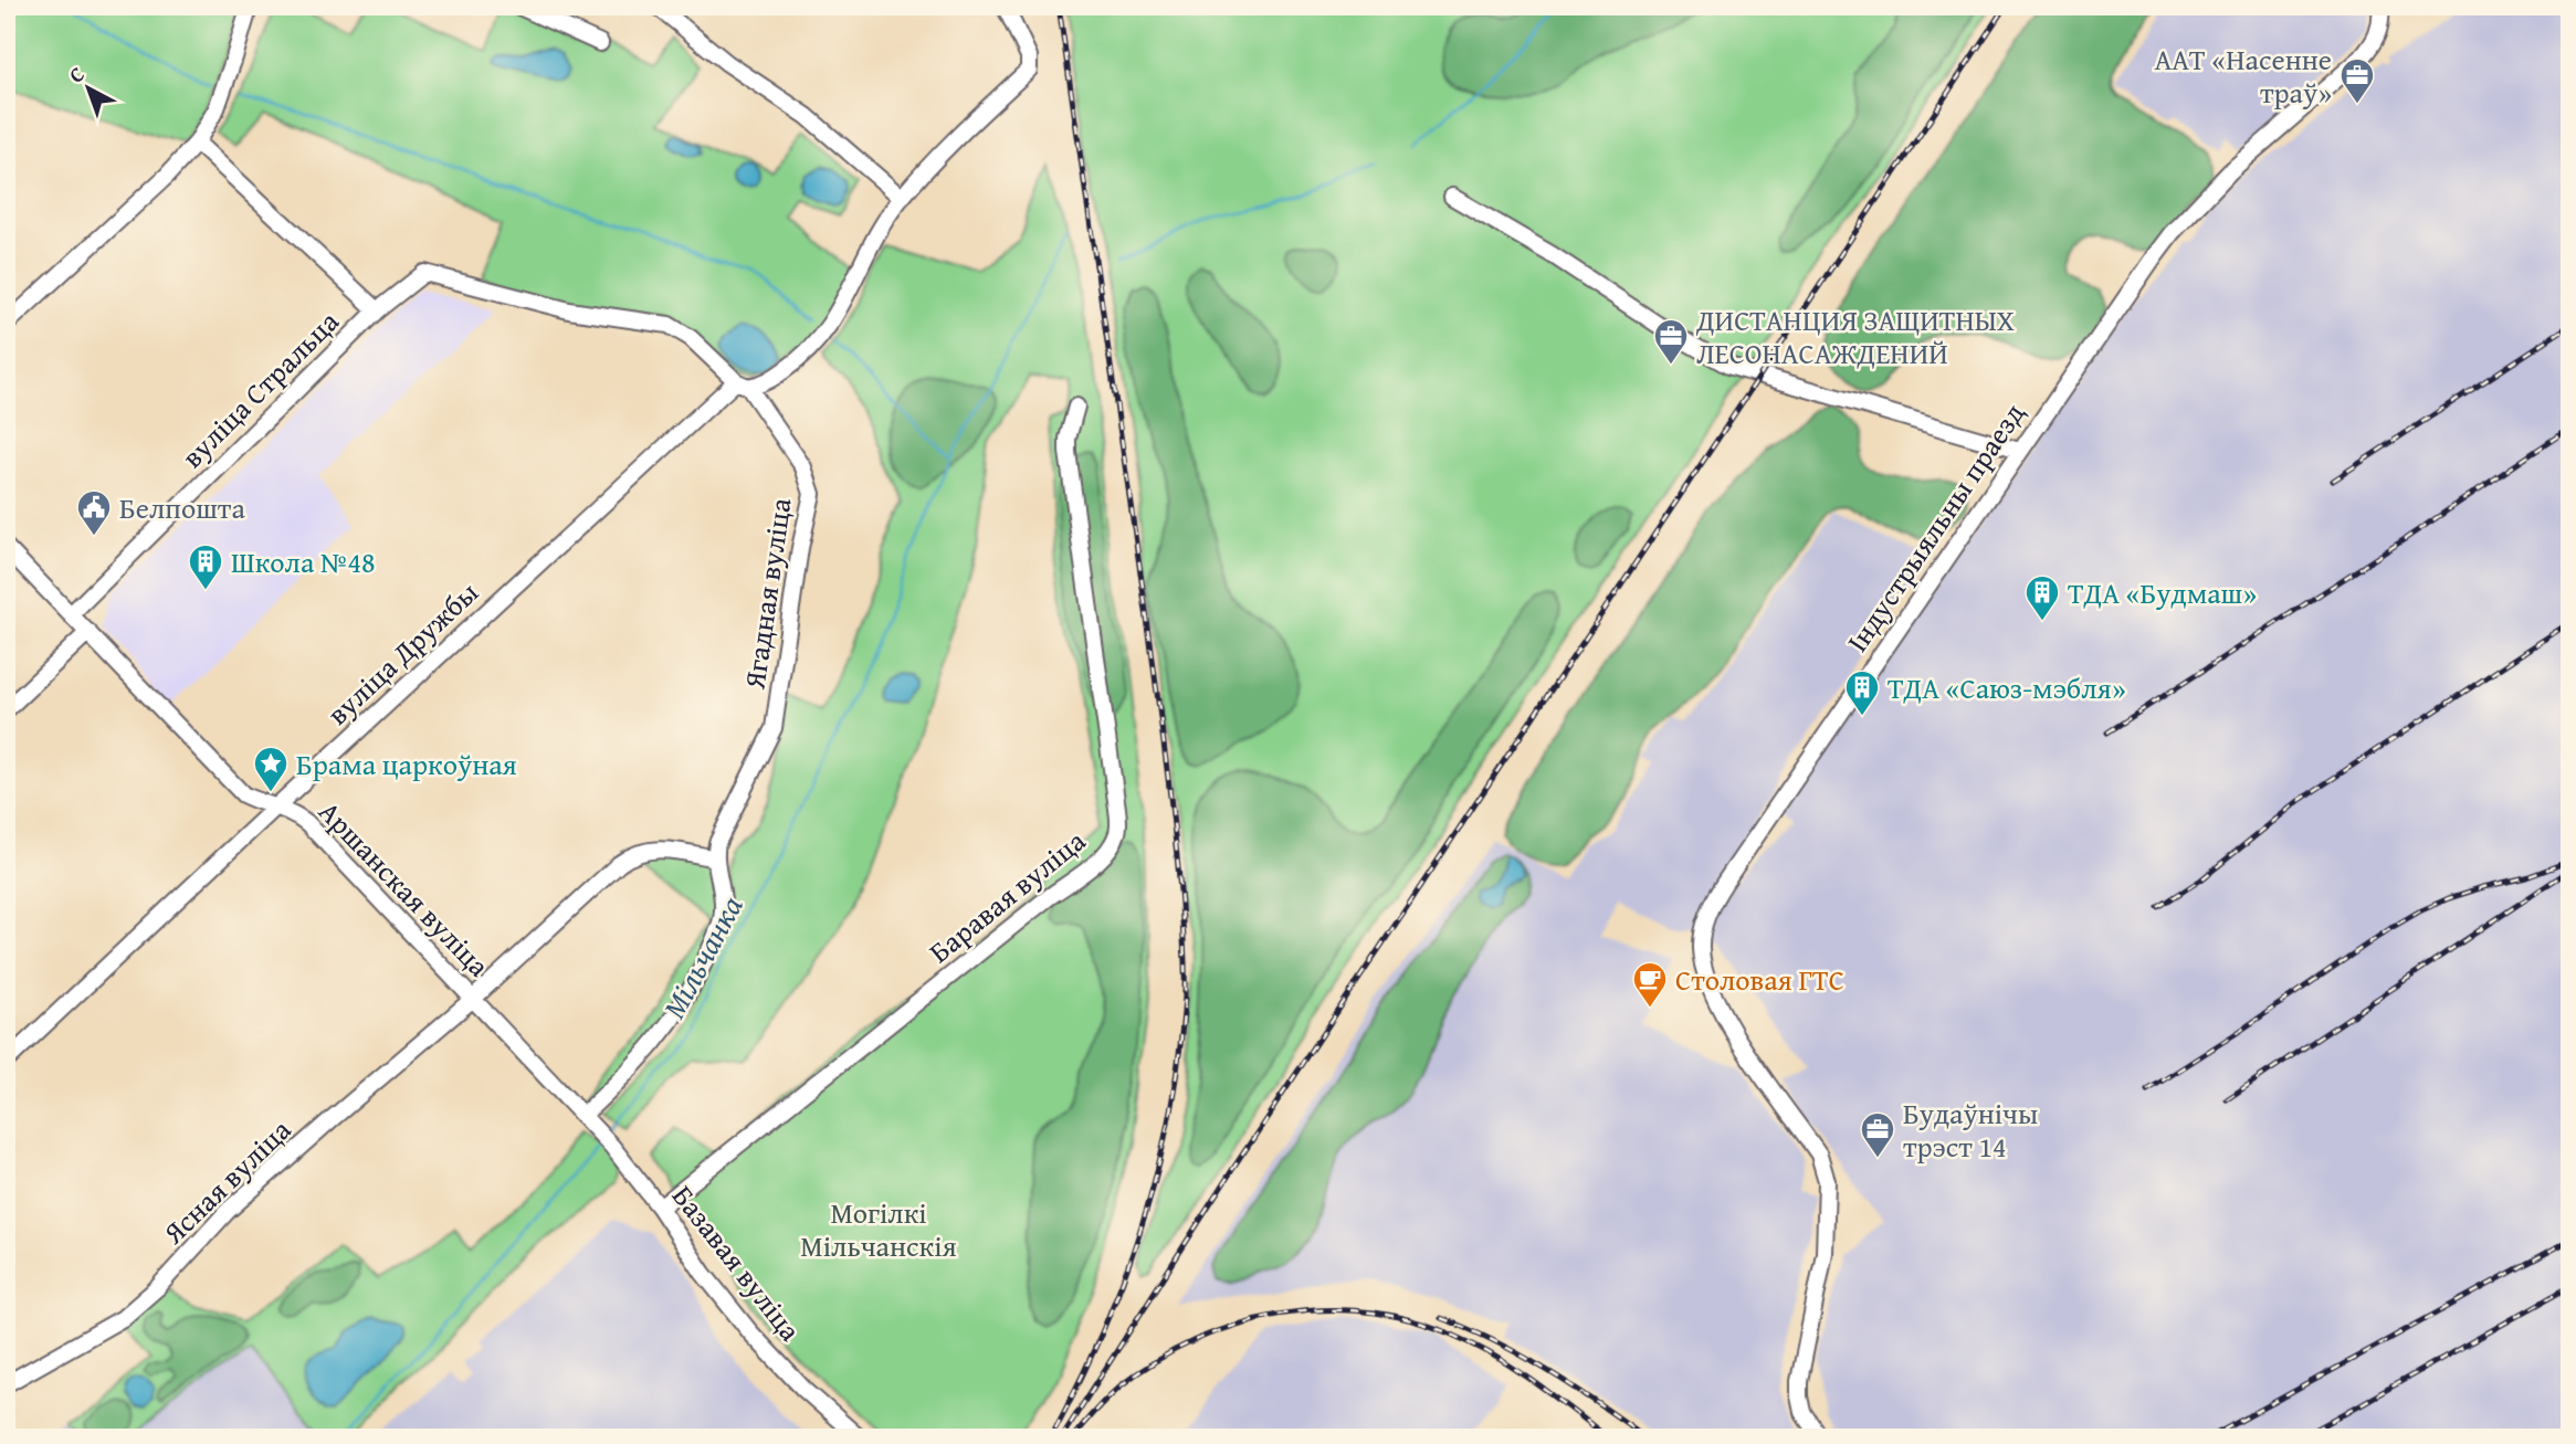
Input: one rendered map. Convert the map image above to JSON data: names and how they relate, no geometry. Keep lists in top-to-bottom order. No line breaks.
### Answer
{"streets":{"street":["вуліца Стральца","Індустрыяльны праезд","Ягадная вуліца","вуліца Дружбы","Аршанская вуліца","Баравая вуліца","Ясная вуліца","Базавая вуліца"]},"crossings":[["вуліца Стральца","Ягадная вуліца"],["вуліца Стральца","Аршанская вуліца"],["Ягадная вуліца","вуліца Дружбы"],["Ягадная вуліца","Аршанская вуліца"],["Ягадная вуліца","Ясная вуліца"],["вуліца Дружбы","Аршанская вуліца"],["Аршанская вуліца","Ясная вуліца"],["Аршанская вуліца","Базавая вуліца"],["Баравая вуліца","Базавая вуліца"]],"water":["Мільчанка"],"parks":["Могілкі Мільчанскія"],"places":{"office":["ААТ «Насенне траў»","ДИСТАНЦИЯ ЗАЩИТНЫХ ЛЕСОНАСАЖДЕНИЙ","Будаўнічы трэст 14"],"public building":["Белпошта"],"building":["Школа №48","ТДА «Будмаш»","ТДА «Саюз-мэбля»"],"place":["Брама царкоўная"],"cafe":["Столовая ГТС"]},"north":"top left"}
